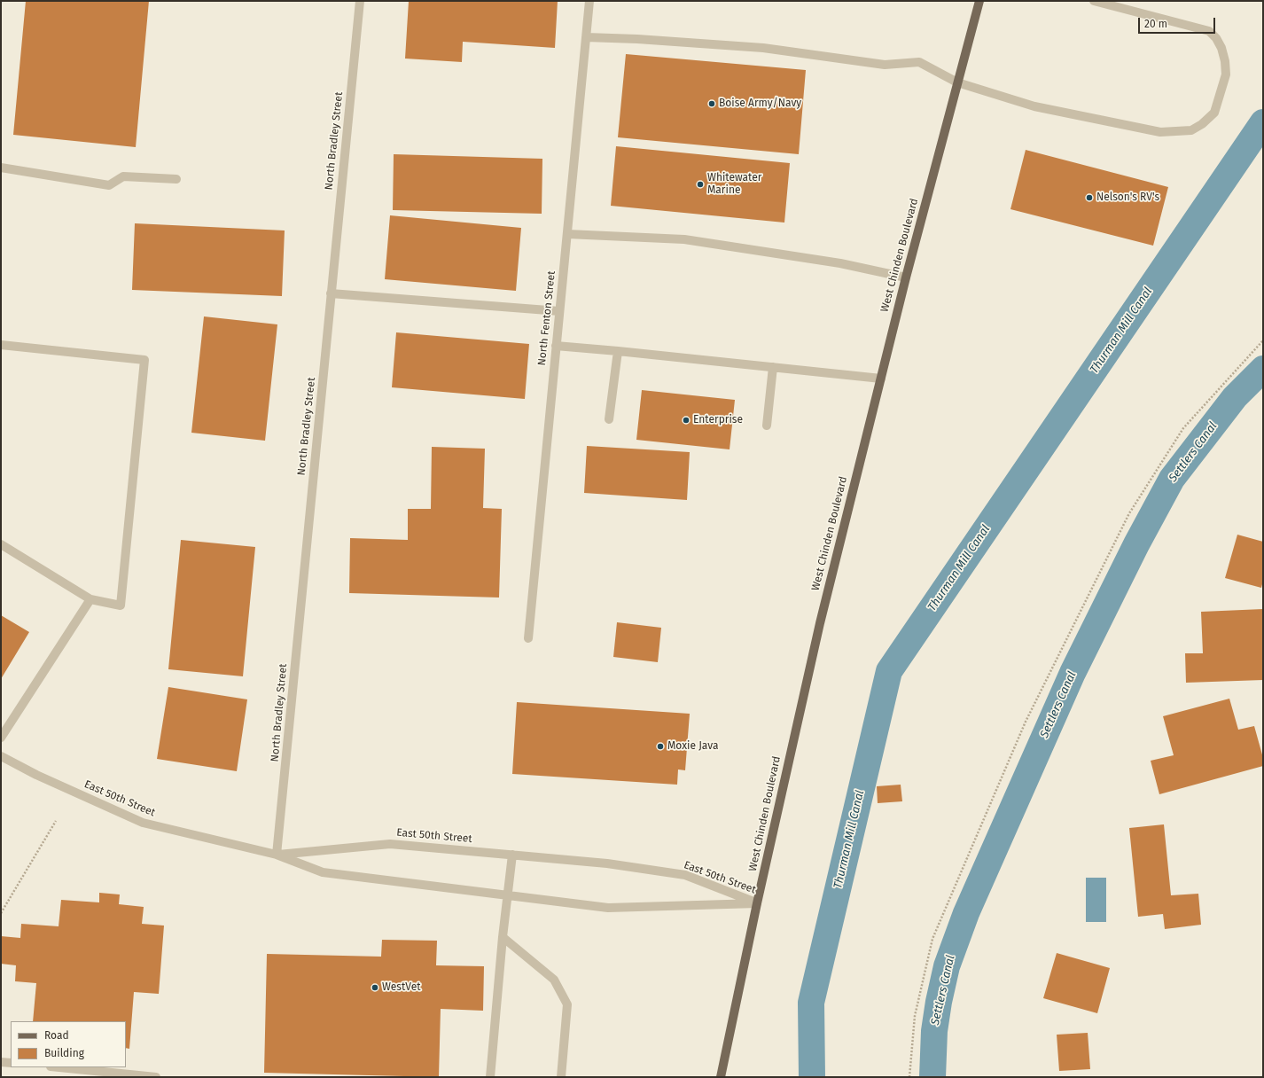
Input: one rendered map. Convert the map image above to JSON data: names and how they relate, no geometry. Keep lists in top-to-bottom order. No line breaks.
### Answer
{"streets":{"main road":["West Chinden Boulevard"],"street":["North Bradley Street","North Fenton Street","East 50th Street"]},"crossings":[["North Bradley Street","East 50th Street"],["West Chinden Boulevard","East 50th Street"]],"water":["Thurman Mill Canal","Settlers Canal"],"places":["Boise Army/Navy","Whitewater Marine","Nelson's RV's","Enterprise","Moxie Java","WestVet"],"legend":["Road","Building"],"scale_bar":"20 m"}
